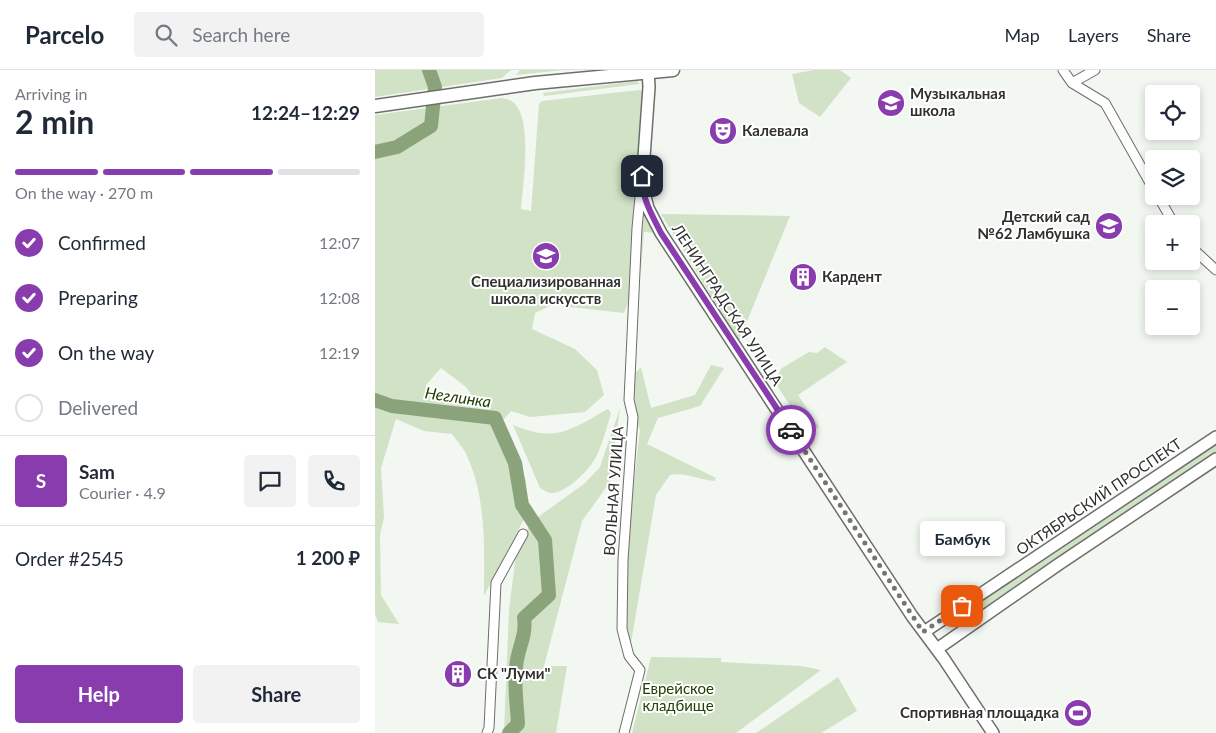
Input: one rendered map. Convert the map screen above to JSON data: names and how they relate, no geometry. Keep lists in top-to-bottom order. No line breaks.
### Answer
{"streets":{"main road":["ЛЕНИНГРАДСКАЯ УЛИЦА","ОКТЯБРЬСКИЙ ПРОСПЕКТ"],"street":["ВОЛЬНАЯ УЛИЦА"]},"crossings":[["ЛЕНИНГРАДСКАЯ УЛИЦА","ВОЛЬНАЯ УЛИЦА"],["ЛЕНИНГРАДСКАЯ УЛИЦА","ОКТЯБРЬСКИЙ ПРОСПЕКТ"]],"water":["Неглинка"],"parks":["Еврейское кладбище"],"places":{"school or university":["Музыкальная школа","Детский сад №62 Ламбушка","Специализированная школа искусств"],"theatre":["Калевала"],"building":["Кардент","СК \"Луми\""],"other":["Бамбук"],"sports":["Спортивная площадка"]},"page":{"header":"Parcelo","search":"Search here","nav":["Map","Layers","Share"],"heading":["2 min","Arriving in","12:24–12:29"],"panel":["Sam","Courier · 4.9","Order #2545","1 200 ₽"],"map_buttons":["+","−"],"bar":"On the way · 270 m","list":[["Confirmed","12:07"],["Preparing","12:08"],["On the way","12:19"],"Delivered"],"round":"S","bubble":"Бамбук","buttons":["Help","Share"]}}
